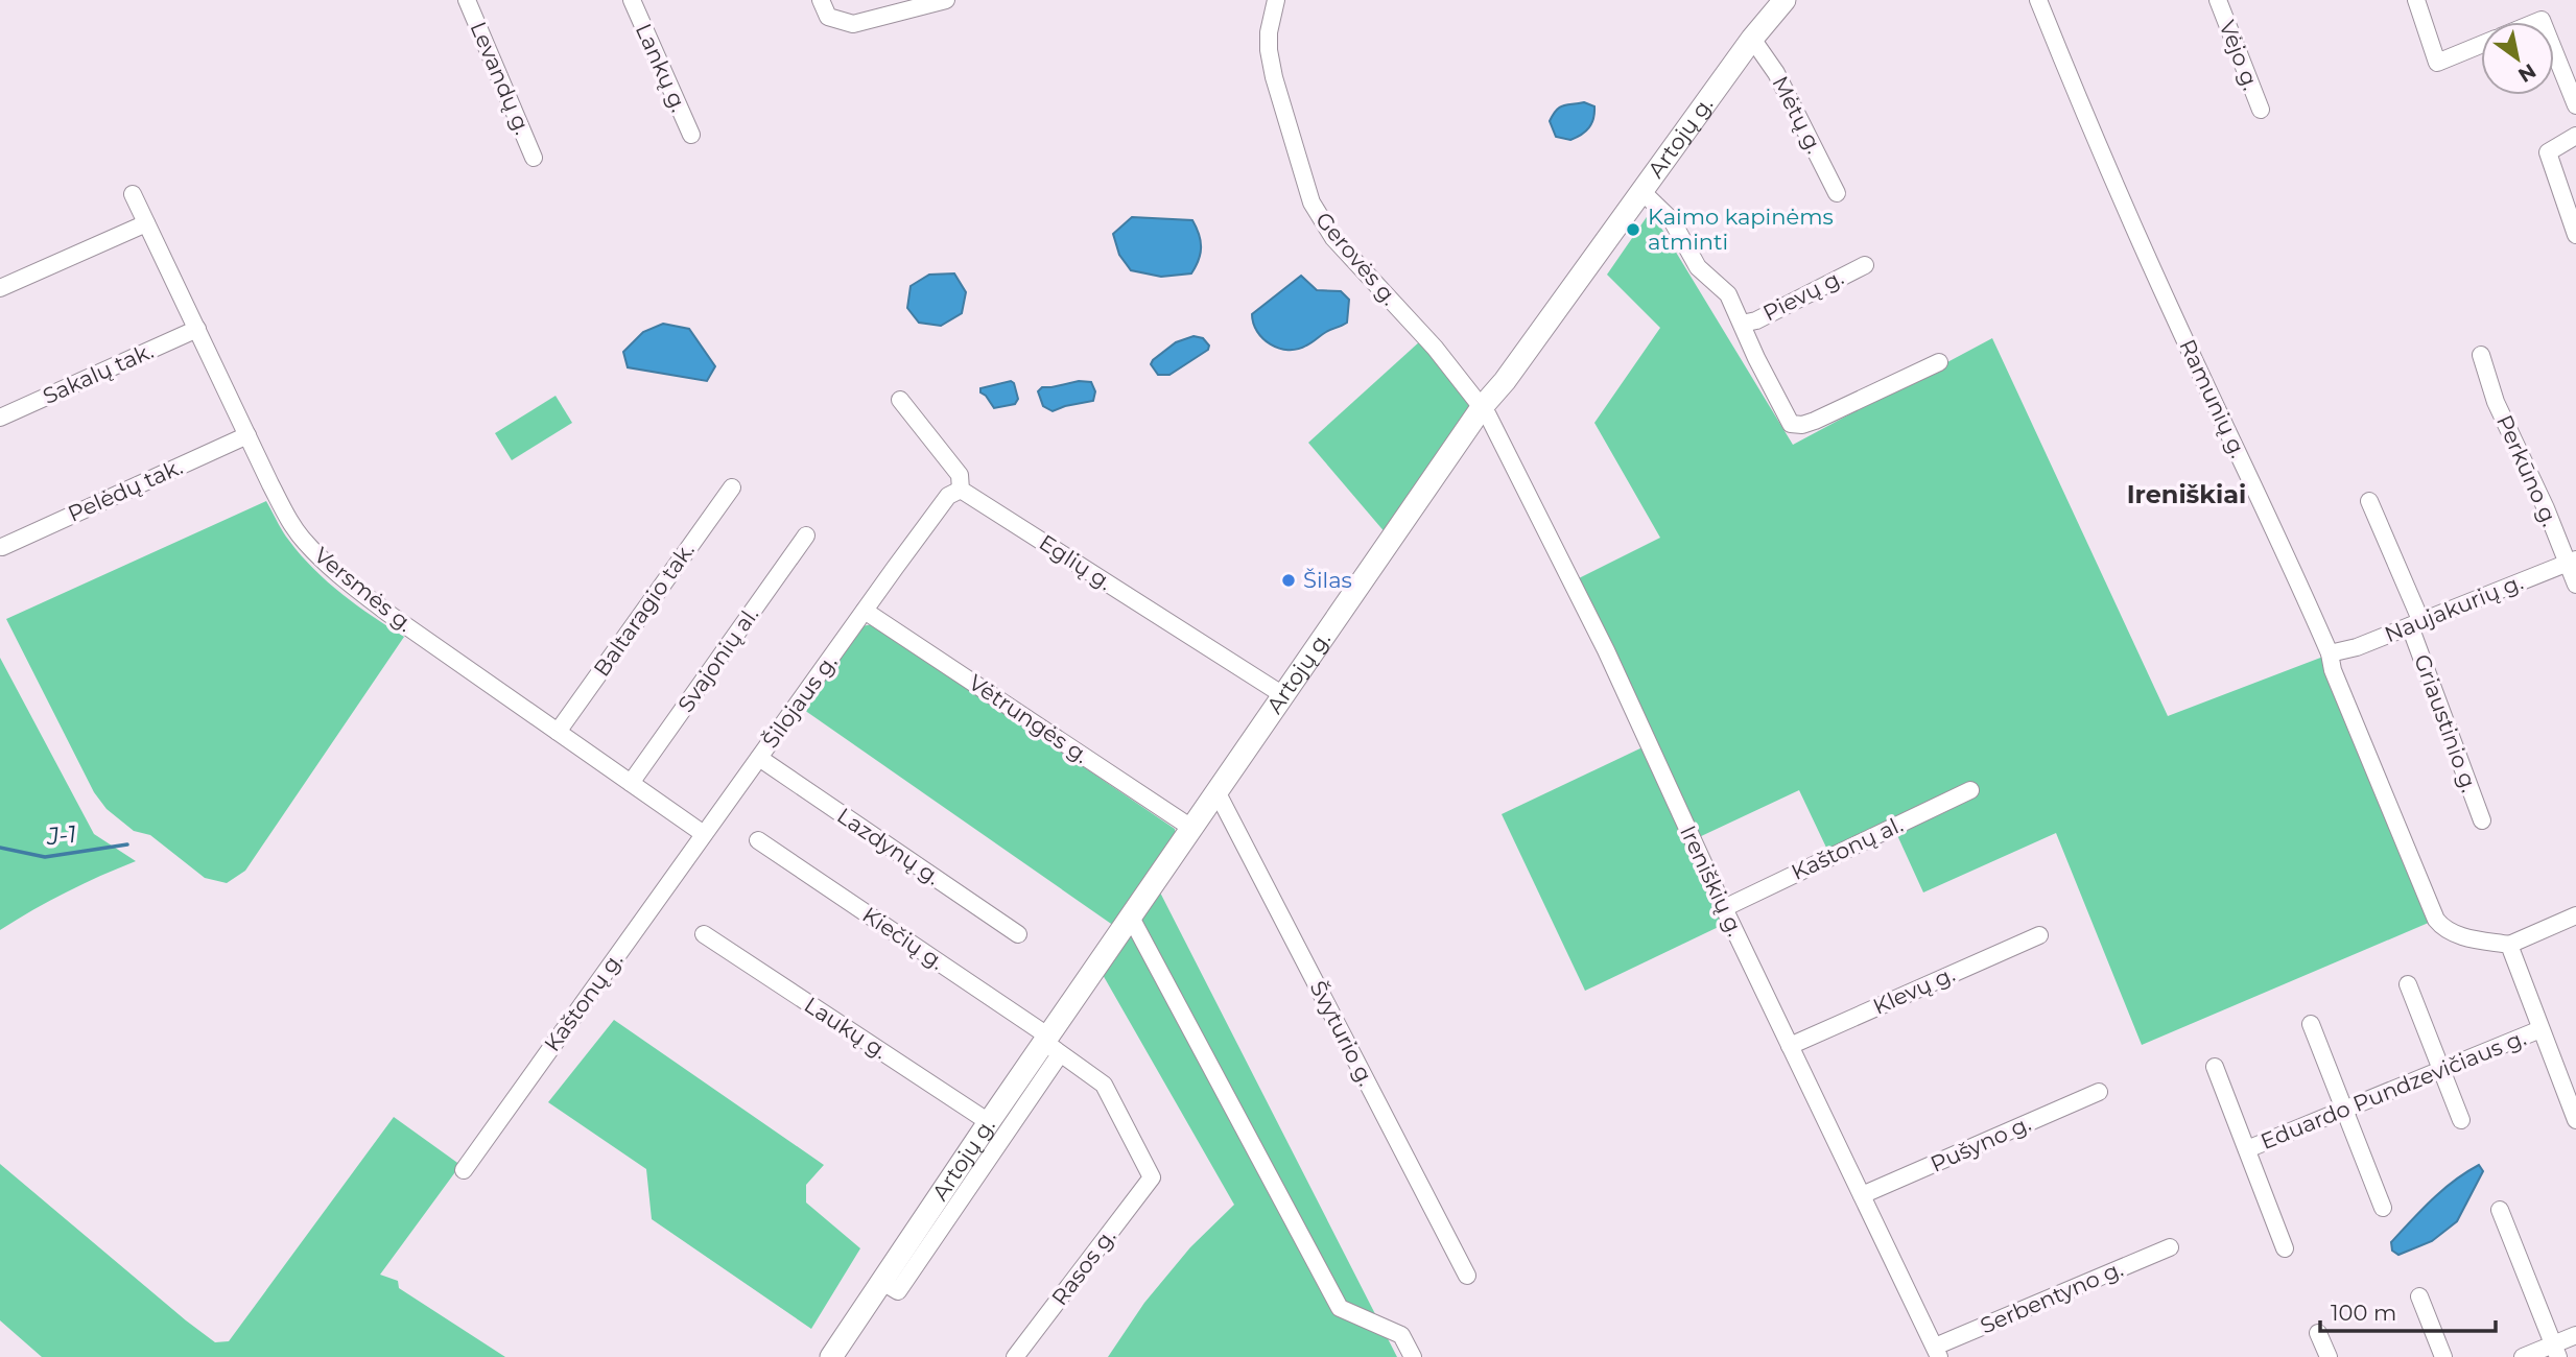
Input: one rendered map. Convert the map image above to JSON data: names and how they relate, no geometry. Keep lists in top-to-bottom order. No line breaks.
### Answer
{"streets":{"main road":["Artojų g."],"street":["Vėjo g.","Lankų g.","Levandų g.","Mėtų g.","Gerovės g.","Pievų g.","Sakalų tak.","Ramunių g.","Perkūno g.","Pelėdų tak.","Eglių g.","Versmės g.","Naujakurių g.","Baltaragio tak.","Svajonių al.","Šilojaus g.","Vėtrungės g.","Griaustinio g.","Lazdynų g.","Kaštonų al.","Ireniškių g.","Kiečių g.","Klevų g.","Kaštonų g.","Laukų g.","Švyturio g.","Eduardo Pundzevičiaus g.","Pušyno g.","Rasos g.","Serbentyno g."]},"crossings":[["Mėtų g.","Artojų g."],["Artojų g.","Gerovės g."],["Artojų g.","Eglių g."],["Artojų g.","Vėtrungės g."],["Artojų g.","Ireniškių g."],["Artojų g.","Kiečių g."],["Artojų g.","Laukų g."],["Artojų g.","Švyturio g."],["Gerovės g.","Ireniškių g."],["Sakalų tak.","Versmės g."],["Ramunių g.","Naujakurių g."],["Perkūno g.","Naujakurių g."],["Pelėdų tak.","Versmės g."],["Eglių g.","Šilojaus g."],["Versmės g.","Baltaragio tak."],["Versmės g.","Svajonių al."],["Versmės g.","Šilojaus g."],["Versmės g.","Kaštonų g."],["Naujakurių g.","Griaustinio g."],["Šilojaus g.","Vėtrungės g."],["Šilojaus g.","Lazdynų g."],["Šilojaus g.","Kaštonų g."],["Kaštonų al.","Ireniškių g."],["Ireniškių g.","Klevų g."],["Ireniškių g.","Pušyno g."],["Ireniškių g.","Serbentyno g."],["Kiečių g.","Rasos g."]],"districts":["Ireniškiai"],"water":["J-1"],"places":["Kaimo kapinėms atminti","Šilas"],"scale_bar":"100 m","north":"bottom right"}
